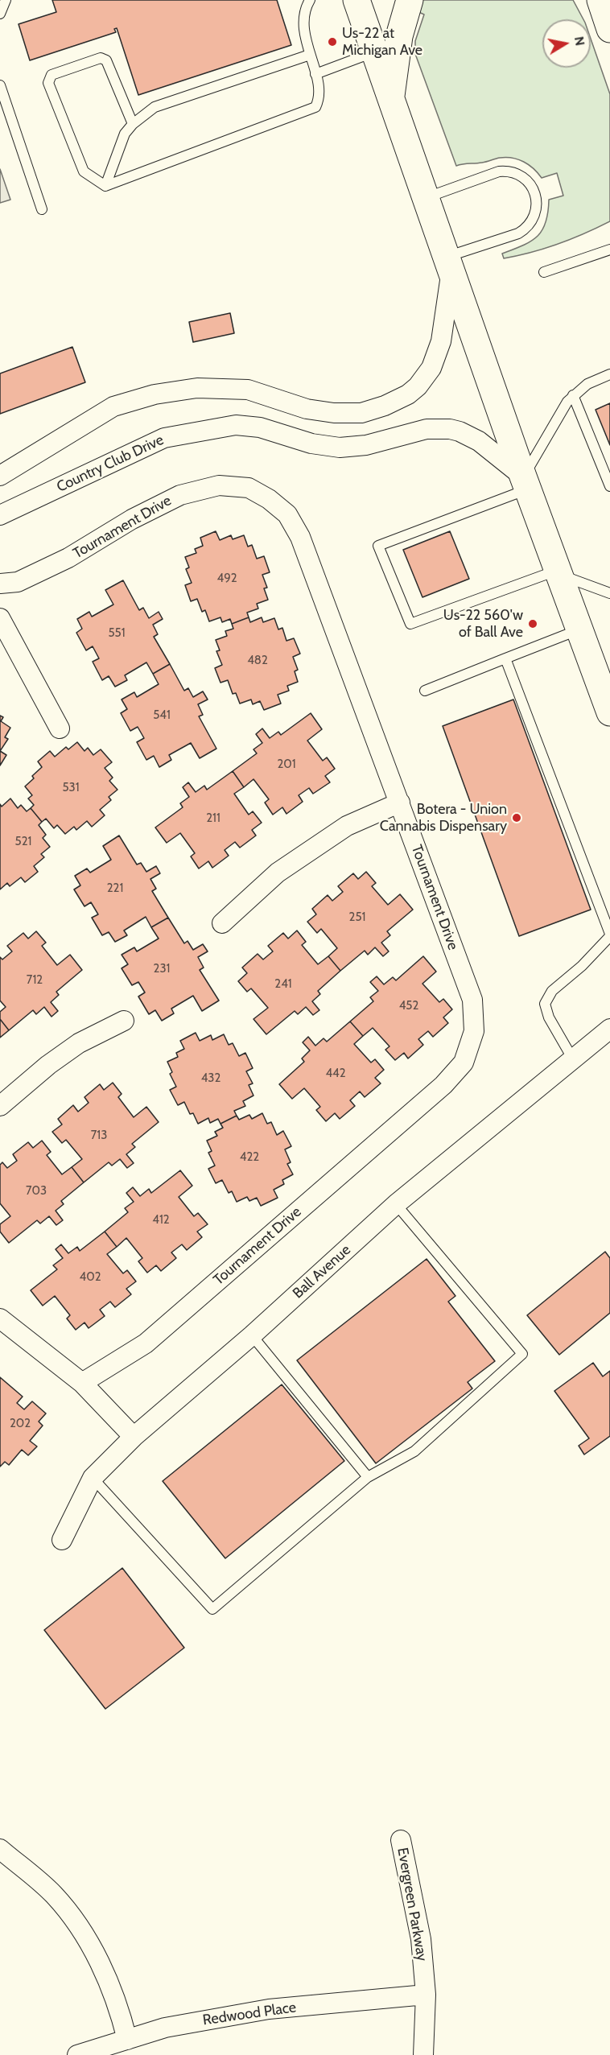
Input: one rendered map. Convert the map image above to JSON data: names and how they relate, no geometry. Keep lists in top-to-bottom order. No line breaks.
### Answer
{"streets":{"street":["Country Club Drive","Tournament Drive","Ball Avenue","Evergreen Parkway","Redwood Place"]},"crossings":[["Evergreen Parkway","Redwood Place"]],"places":["Us-22 at Michigan Ave","Us-22 560'w of Ball Ave","Botera - Union Cannabis Dispensary"],"house_numbers":["492","551","482","541","201","531","211","521","221","251","231","712","241","452","442","432","713","422","703","412","402","202"],"north":"right"}
